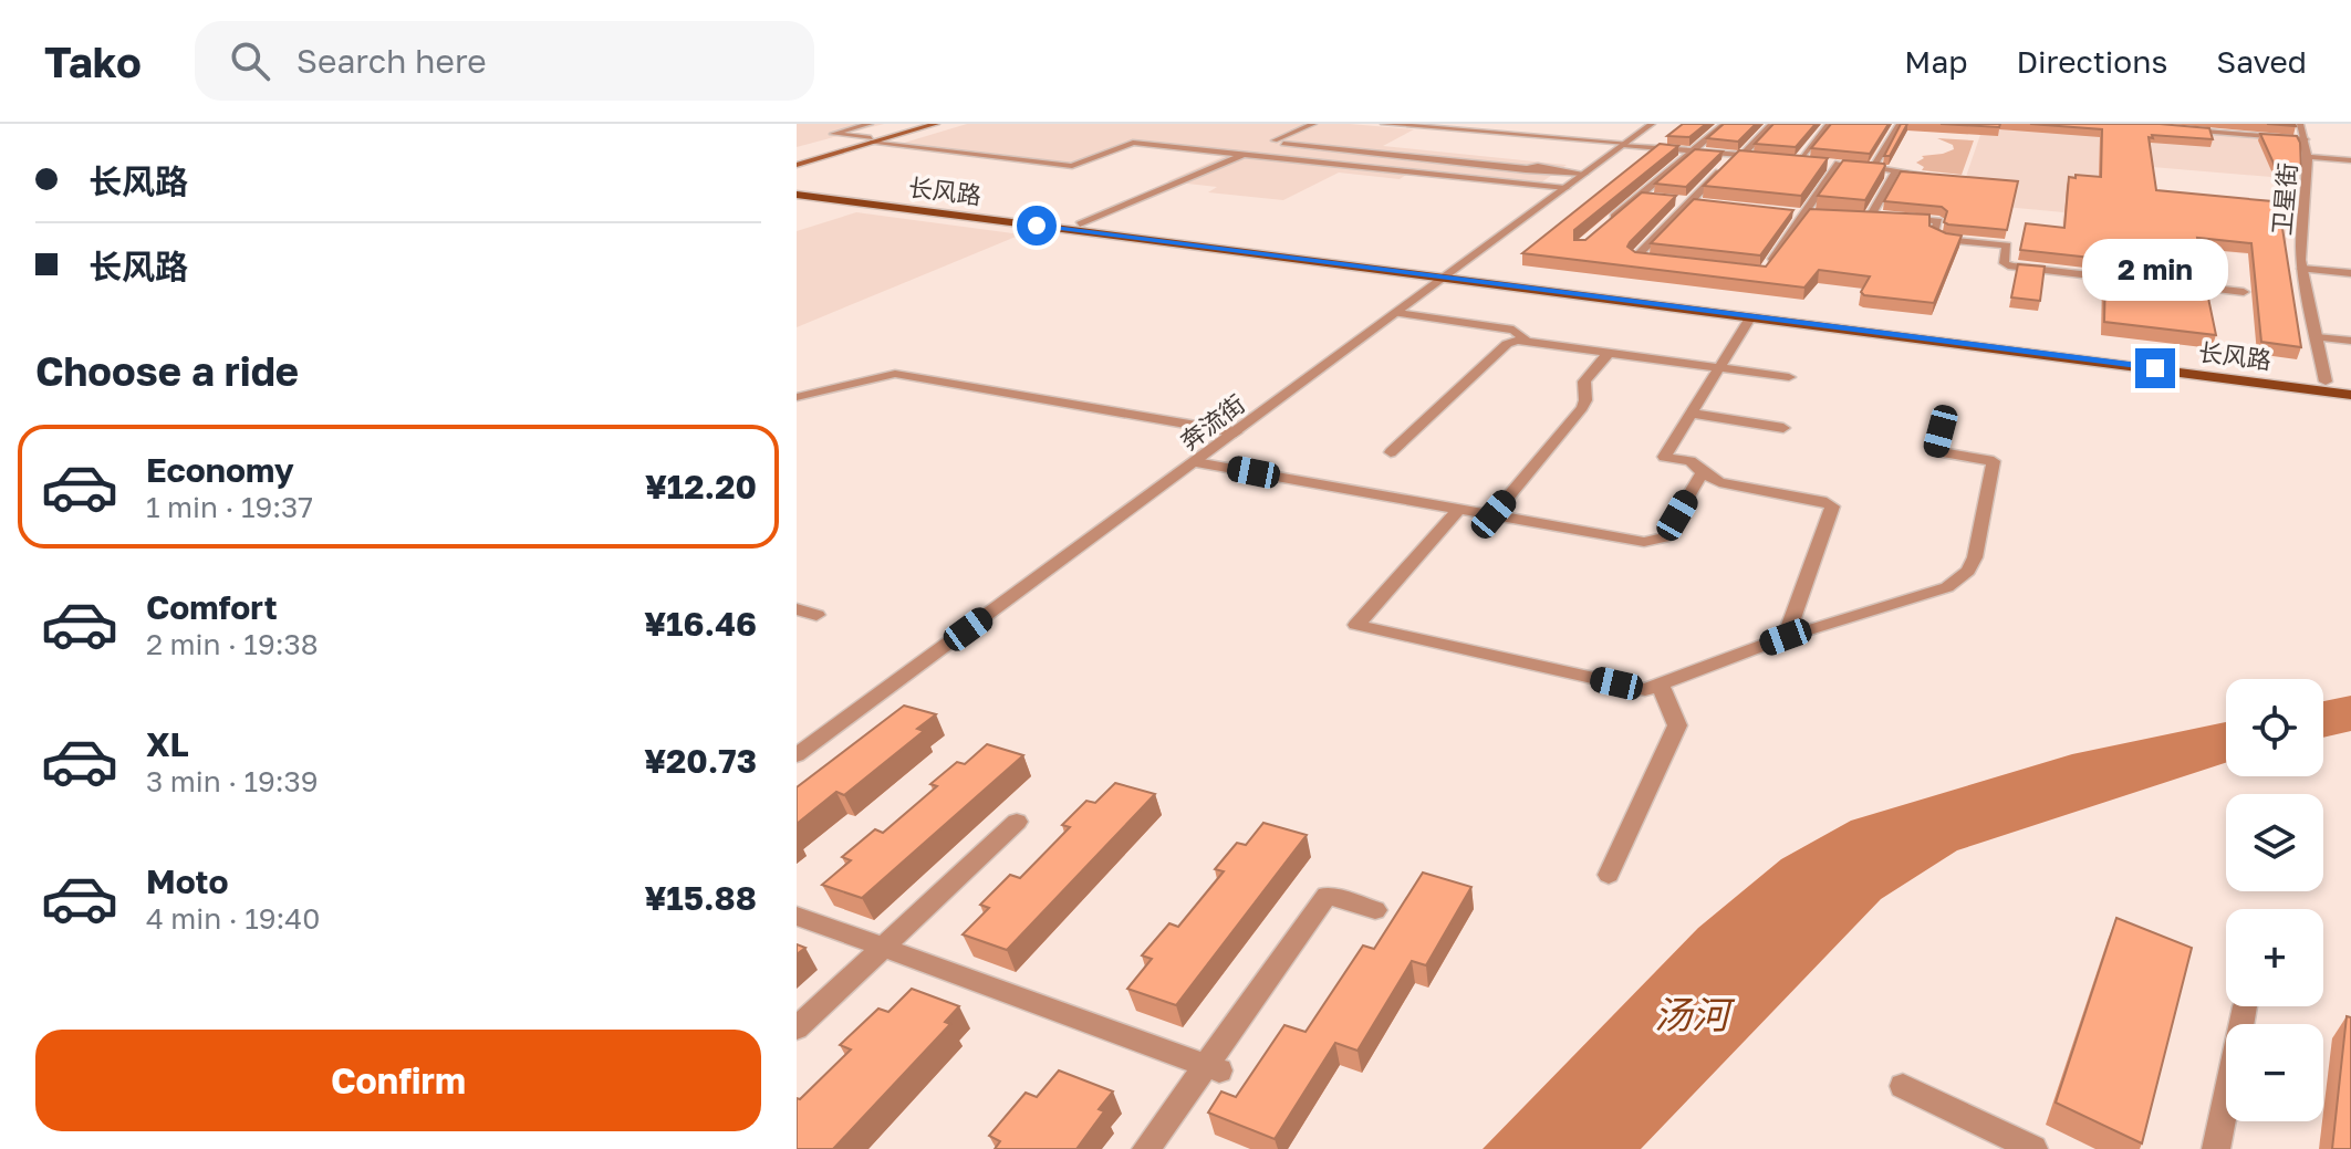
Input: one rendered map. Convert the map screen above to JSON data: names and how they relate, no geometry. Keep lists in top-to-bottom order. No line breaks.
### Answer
{"streets":{"main road":["长风路"],"street":["卫星街","奔流街"]},"crossings":[["长风路","卫星街"],["长风路","奔流街"]],"water":["汤河"],"page":{"header":"Tako","search":"Search here","nav":["Map","Directions","Saved"],"banner":["长风路","长风路"],"bubble":"2 min","heading":"Choose a ride","list":[{"name":"Economy","note":"1 min · 19:37","value":"¥12.20"},{"name":"Comfort","note":"2 min · 19:38","value":"¥16.46"},{"name":"XL","note":"3 min · 19:39","value":"¥20.73"},{"name":"Moto","note":"4 min · 19:40","value":"¥15.88"}],"map_buttons":["+","−"],"buttons":"Confirm"}}
